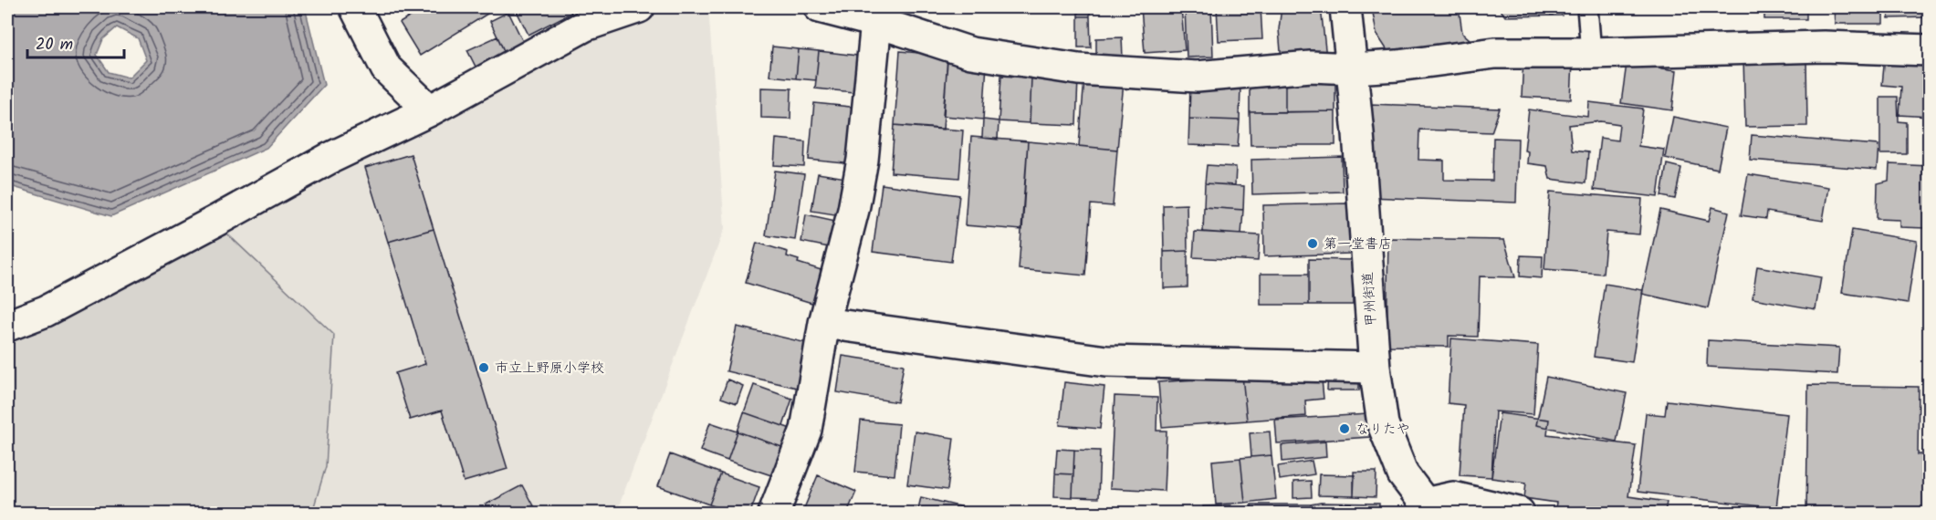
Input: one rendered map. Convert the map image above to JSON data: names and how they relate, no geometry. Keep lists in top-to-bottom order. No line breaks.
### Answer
{"streets":{"main road":["甲州街道"]},"places":["第一堂書店","市立上野原小学校","なりたや"],"scale_bar":"20 m"}
